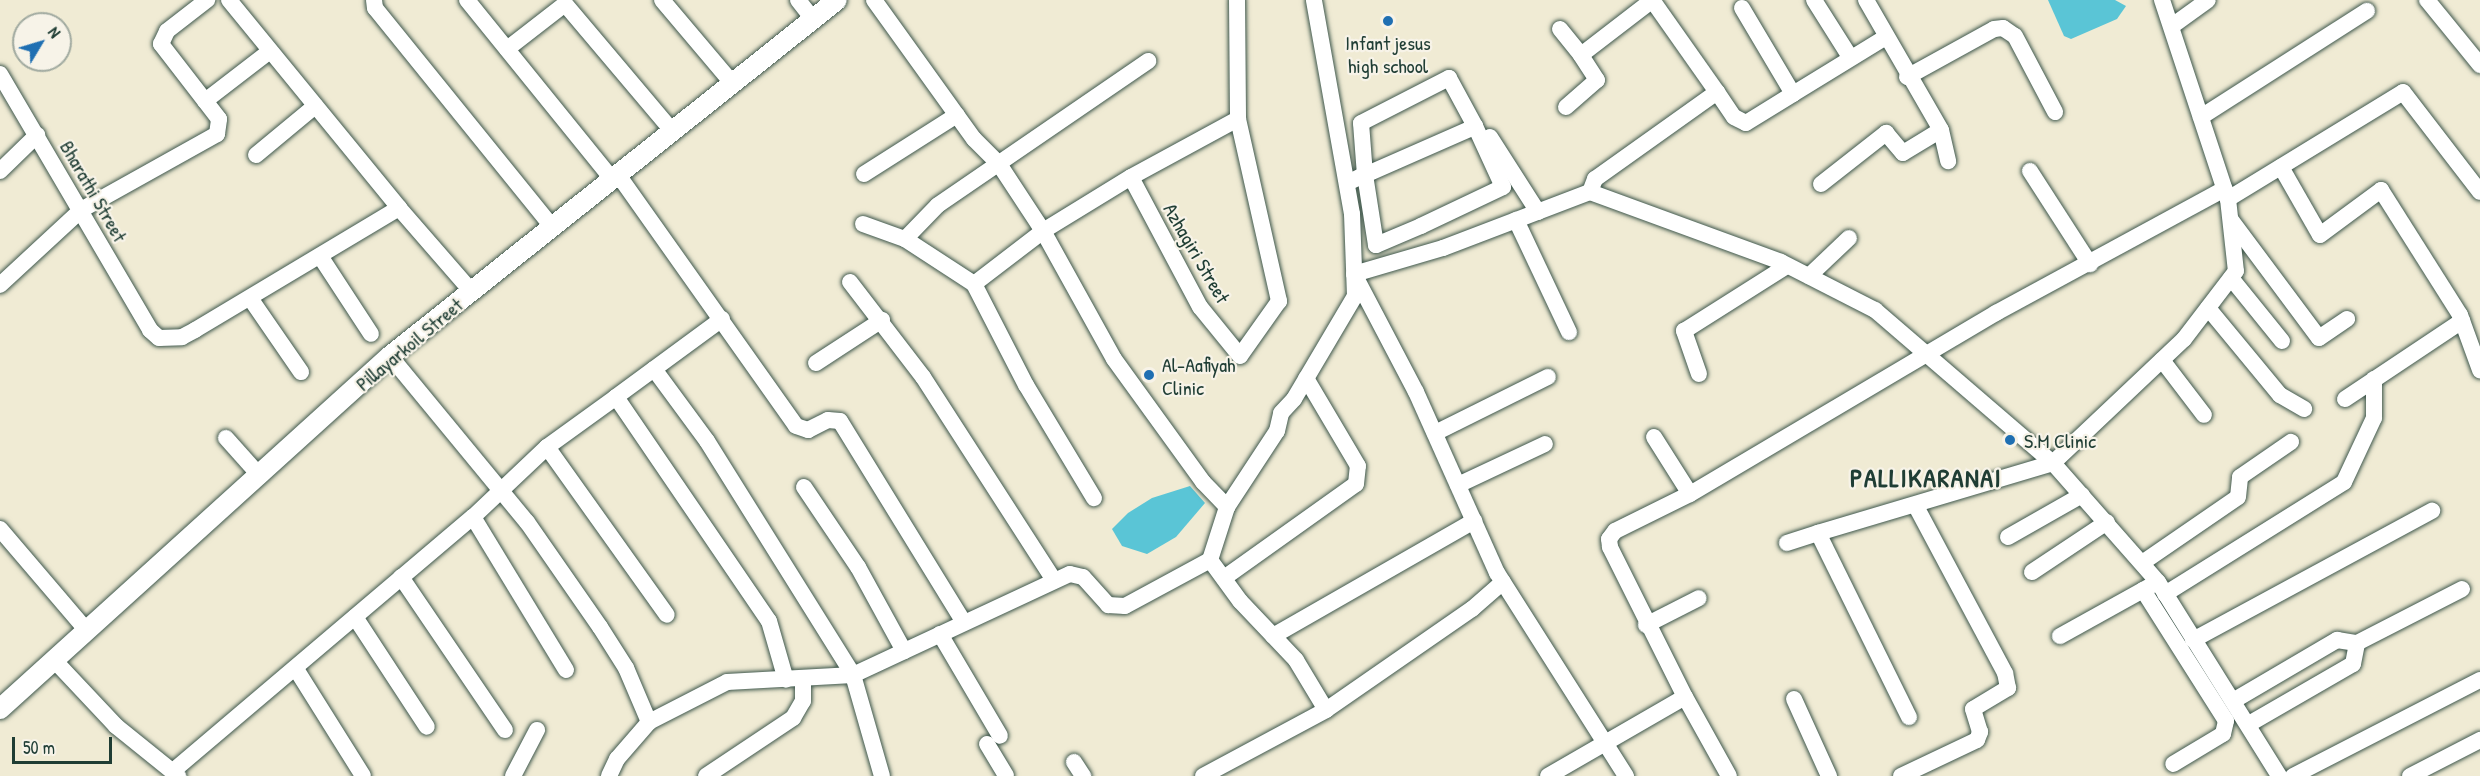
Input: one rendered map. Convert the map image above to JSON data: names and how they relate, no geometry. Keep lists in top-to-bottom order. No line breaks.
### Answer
{"streets":{"street":["Bharathi Street","Azhagiri Street","Pillayarkoil Street"]},"districts":["PALLIKARANAI"],"places":["Infant jesus high school","Al-Aafiyah Clinic","S.M Clinic"],"scale_bar":"50 m","north":"top right"}
